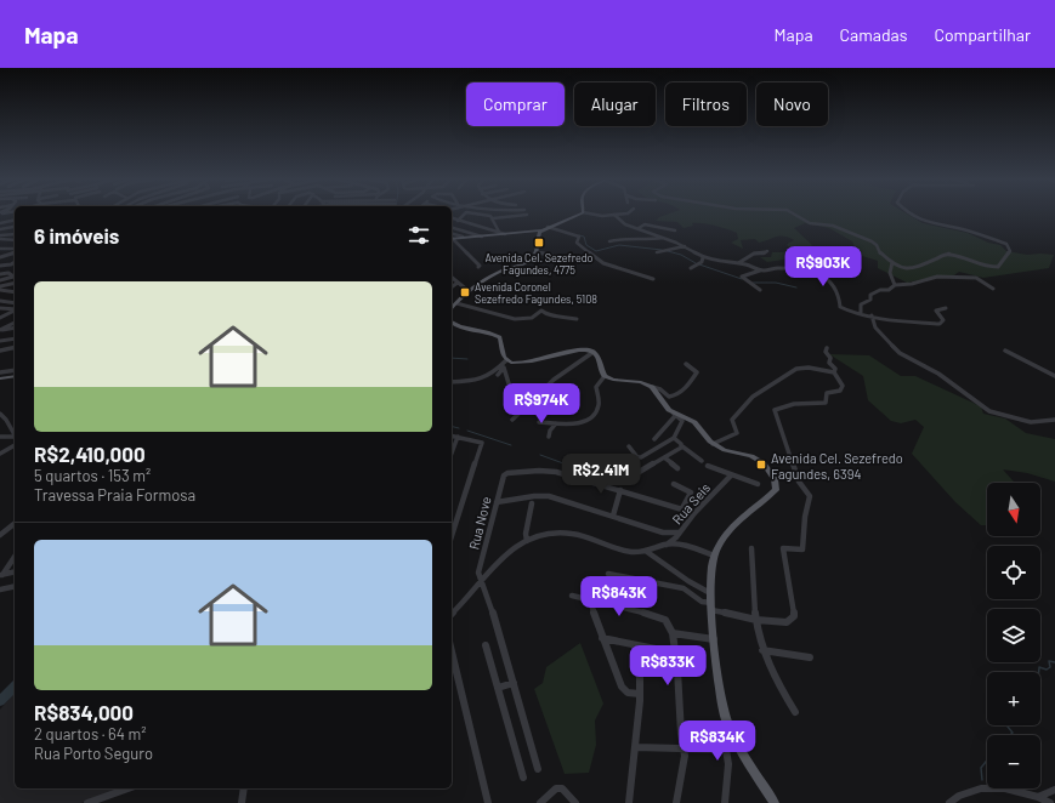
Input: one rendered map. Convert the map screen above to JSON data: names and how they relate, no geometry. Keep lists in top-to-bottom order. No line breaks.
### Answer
{"streets":{"street":["Rua Seis","Rua Nove"]},"places":{"transit":["Avenida Cel. Sezefredo Fagundes, 4775","Avenida Coronel Sezefredo Fagundes, 5108","Avenida Cel. Sezefredo Fagundes, 6394"]},"north":"bottom","page":{"header":"Mapa","nav":["Mapa","Camadas","Compartilhar"],"chip":["Comprar","Alugar","Filtros","Novo"],"heading":"6 imóveis","price":["R$903K","R$974K","R$2.41M","R$843K","R$833K","R$834K"],"list":[{"name":"R$2,410,000","note":"5 quartos · 153 m² · Travessa Praia Formosa"},{"name":"R$834,000","note":"2 quartos · 64 m² · Rua Porto Seguro"}],"map_buttons":["+","−"]}}
